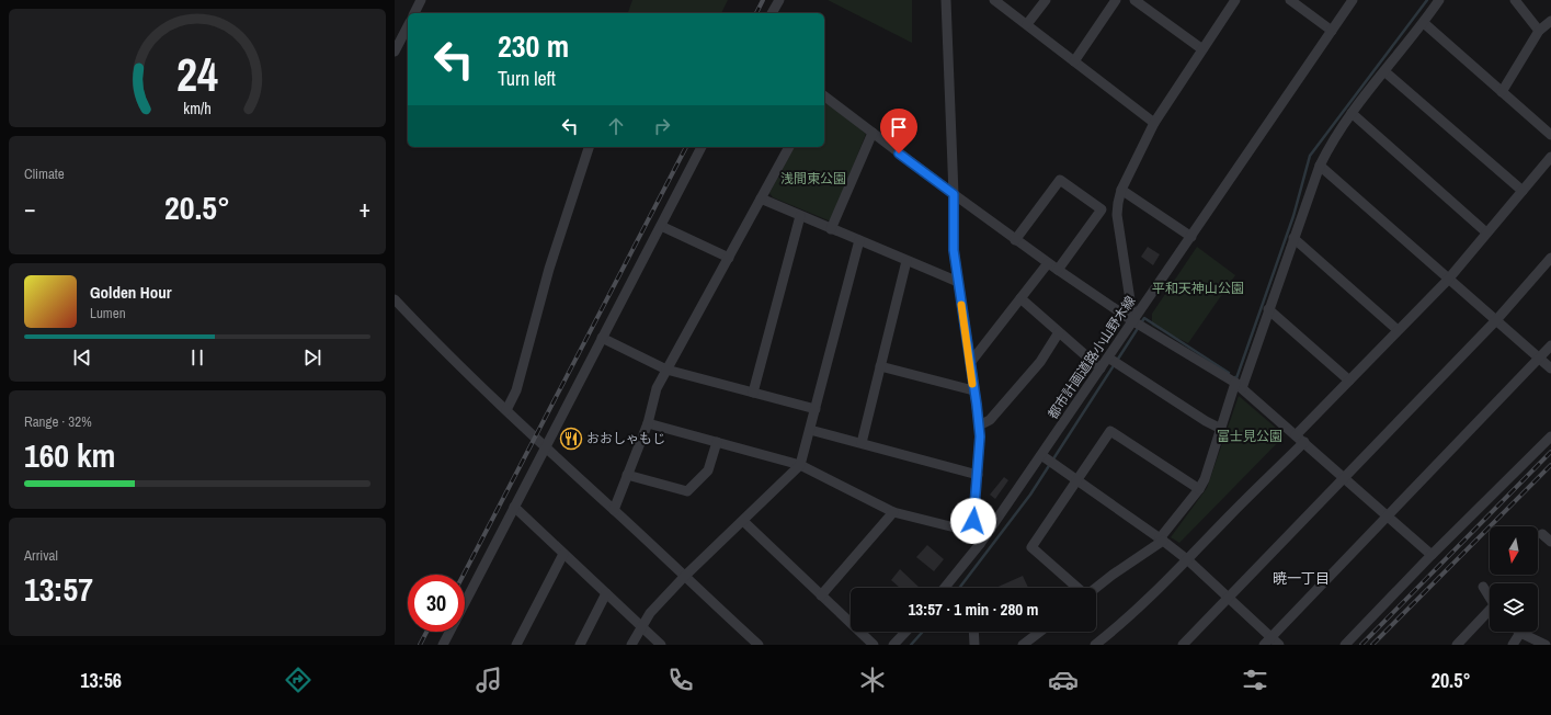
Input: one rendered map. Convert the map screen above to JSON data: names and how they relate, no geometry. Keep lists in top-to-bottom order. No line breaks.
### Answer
{"streets":{"street":["都市計画道路小山野木線"]},"districts":["暁一丁目"],"parks":["浅間東公園","平和天神山公園","富士見公園"],"places":{"restaurant":["おおしゃもじ"]},"north":"bottom","page":{"turn":["230 m","Turn left"],"tile":["Climate",["Range · 32%","160 km"],["Arrival","13:57"]],"heat":["−","20.5°","+"],"song":["Golden Hour","Lumen"],"limit":"30","trip":"13:57 · 1 min · 280 m","tabs":["13:56","20.5°"],"gauge":["24","km/h"]}}
